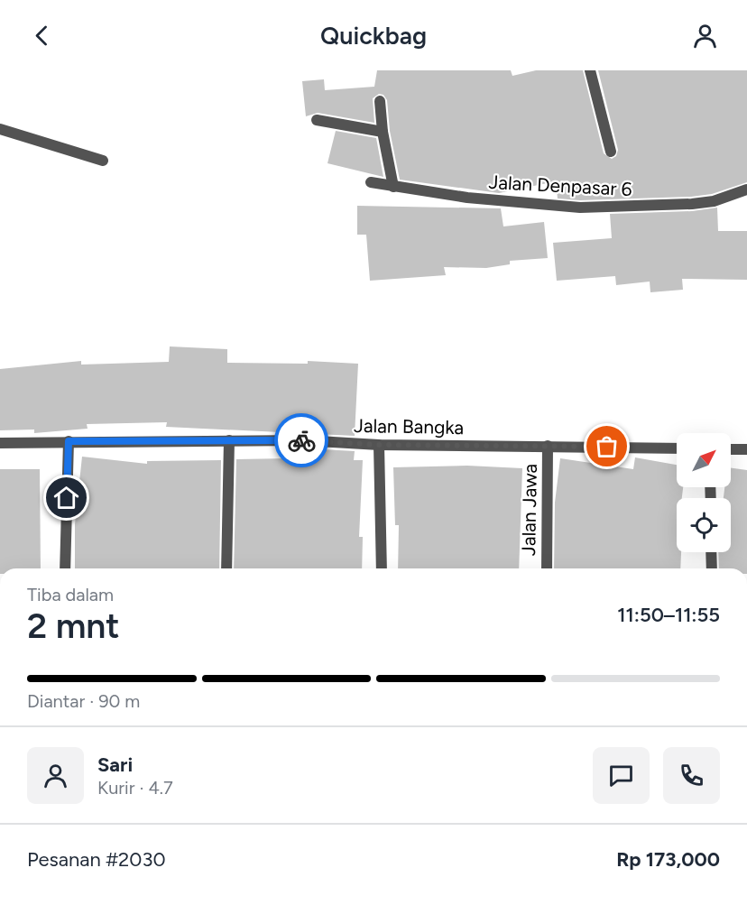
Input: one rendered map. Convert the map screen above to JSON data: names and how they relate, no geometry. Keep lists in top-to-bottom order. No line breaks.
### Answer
{"streets":{"street":["Jalan Denpasar 6","Jalan Bangka","Jalan Jawa"]},"crossings":[["Jalan Bangka","Jalan Jawa"]],"north":"top right","page":{"header":"Quickbag","heading":["2 mnt","Tiba dalam","11:50–11:55"],"panel":["Sari","Kurir · 4.7","Pesanan #2030","Rp 173,000"],"bar":"Diantar · 90 m"}}
